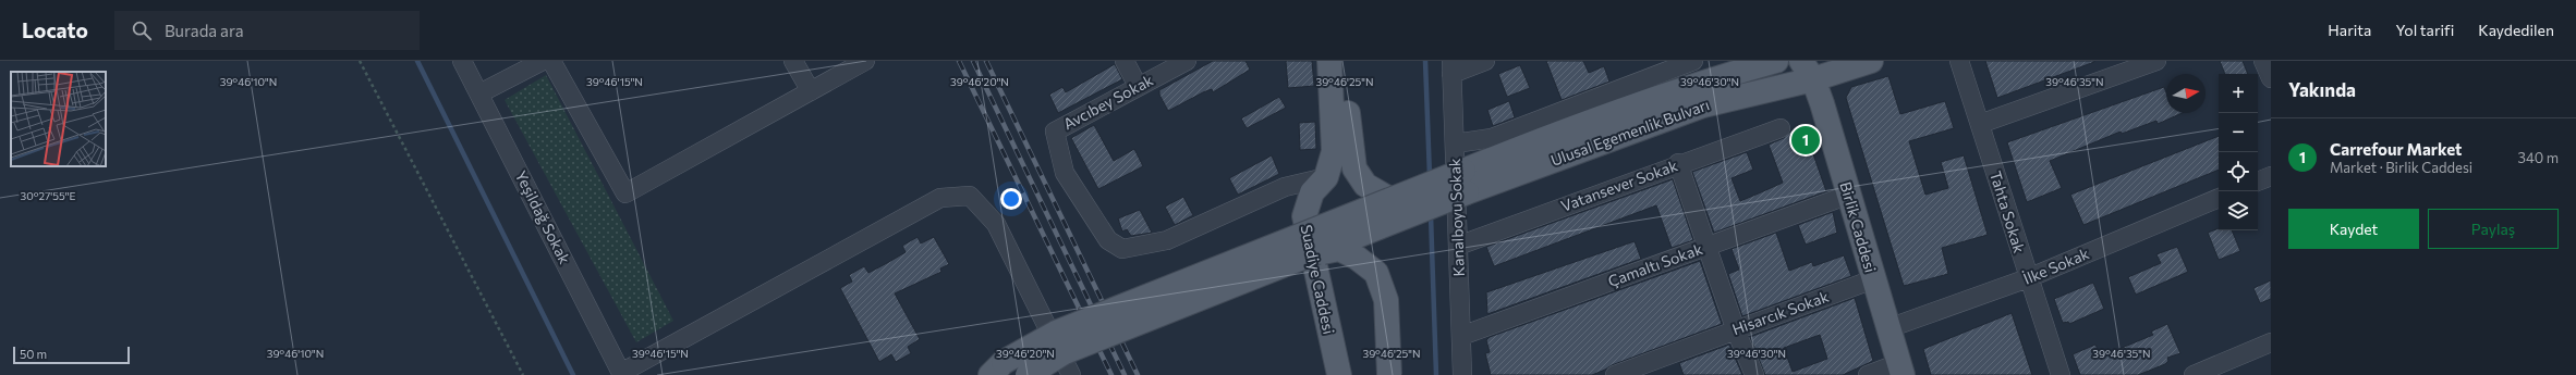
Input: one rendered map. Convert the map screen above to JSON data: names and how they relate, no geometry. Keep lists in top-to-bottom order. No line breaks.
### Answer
{"streets":{"main road":["Ulusal Egemenlik Bulvarı","Birlik Caddesi","Suadiye Caddesi"],"street":["Avcıbey Sokak","Vatansever Sokak","Tahta Sokak","Yeşildağ Sokak","Kanalboyu Sokak","Çamaltı Sokak","İlke Sokak","Hisarcık Sokak"]},"crossings":[["Avcıbey Sokak","Suadiye Caddesi"],["Ulusal Egemenlik Bulvarı","Birlik Caddesi"],["Vatansever Sokak","Kanalboyu Sokak"],["Tahta Sokak","İlke Sokak"],["Kanalboyu Sokak","Çamaltı Sokak"],["Birlik Caddesi","Çamaltı Sokak"],["Birlik Caddesi","İlke Sokak"],["Birlik Caddesi","Hisarcık Sokak"]],"scale_bar":"50 m","north":"right","page":{"header":"Locato","search":"Burada ara","nav":["Harita","Yol tarifi","Kaydedilen"],"heading":"Yakında","map_buttons":["+","−"],"list":[{"mark":"1","name":"Carrefour Market","note":"Market · Birlik Caddesi","value":"340 m"}],"pins":"1","buttons":["Kaydet","Paylaş"],"scale":"50 m"},"coordinates":["39°46'10\"N","39°46'15\"N","39°46'20\"N","39°46'25\"N","39°46'30\"N","39°46'35\"N","30°27'55\"E"]}
